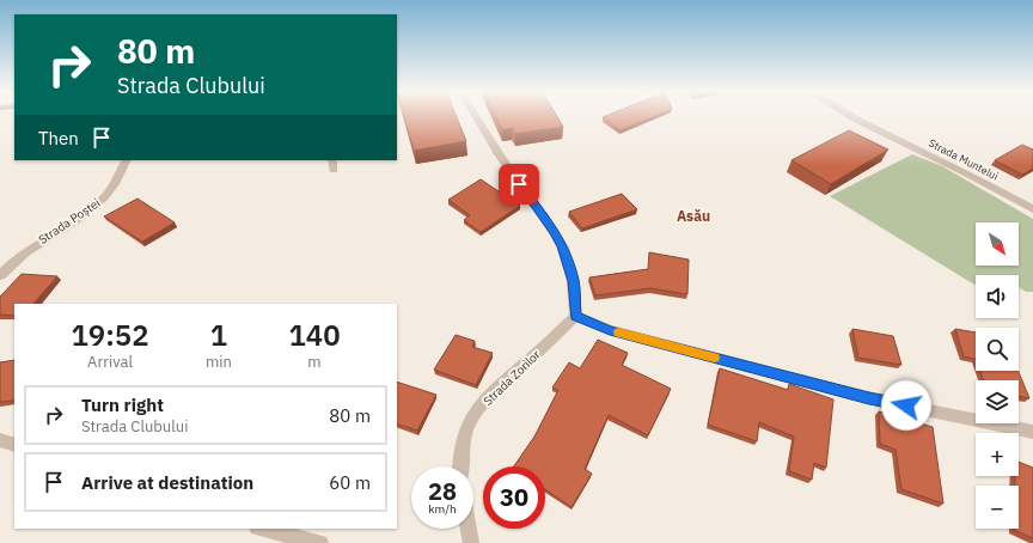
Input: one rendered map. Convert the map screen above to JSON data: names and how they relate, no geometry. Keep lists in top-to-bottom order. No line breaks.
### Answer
{"streets":{"street":["Strada Muntelui","Strada Poștei","Strada Zorilor"]},"districts":["Asău"],"north":"bottom right","page":{"turn":["80 m","Strada Clubului"],"then":"Then","map_buttons":["+","−"],"eta":["19:52","Arrival","1","min","140","m"],"list":[{"name":"Turn right","note":"Strada Clubului","value":"80 m"},{"name":"Arrive at destination","value":"60 m"}],"speed":"28 km/h","limit":"30"}}
